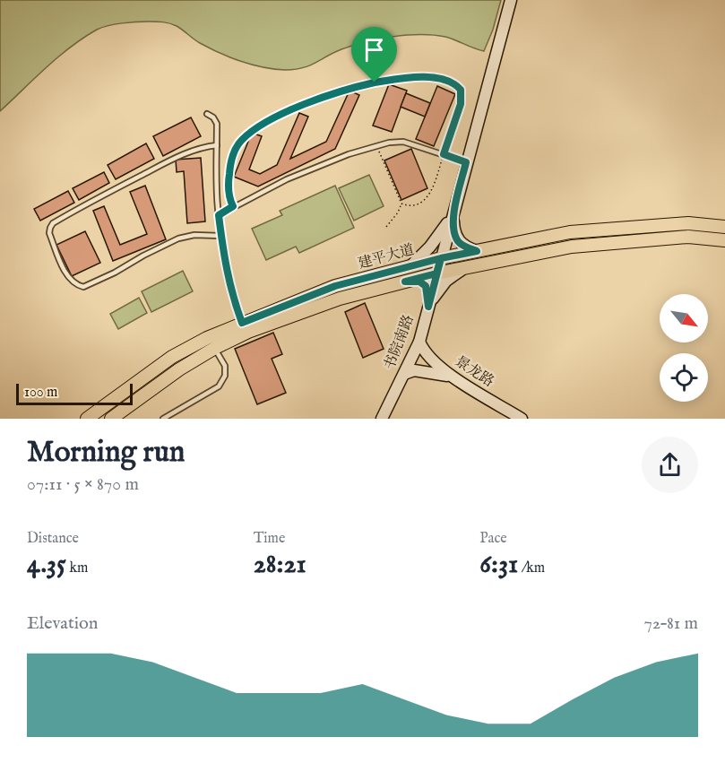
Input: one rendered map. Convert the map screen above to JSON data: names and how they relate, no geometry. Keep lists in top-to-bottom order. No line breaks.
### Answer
{"streets":{"main road":["建平大道"],"street":["书院南路","景龙路"]},"crossings":[["建平大道","书院南路"],["书院南路","景龙路"]],"scale_bar":"100 m","north":"bottom right","page":{"scale":"100 m","heading":["Morning run","07:11 · 5 × 870 m"],"stats":[["Distance","4.35 km"],["Time","28:21"],["Pace","6:31 /km"]],"chart":["Elevation","72–81 m"]}}
